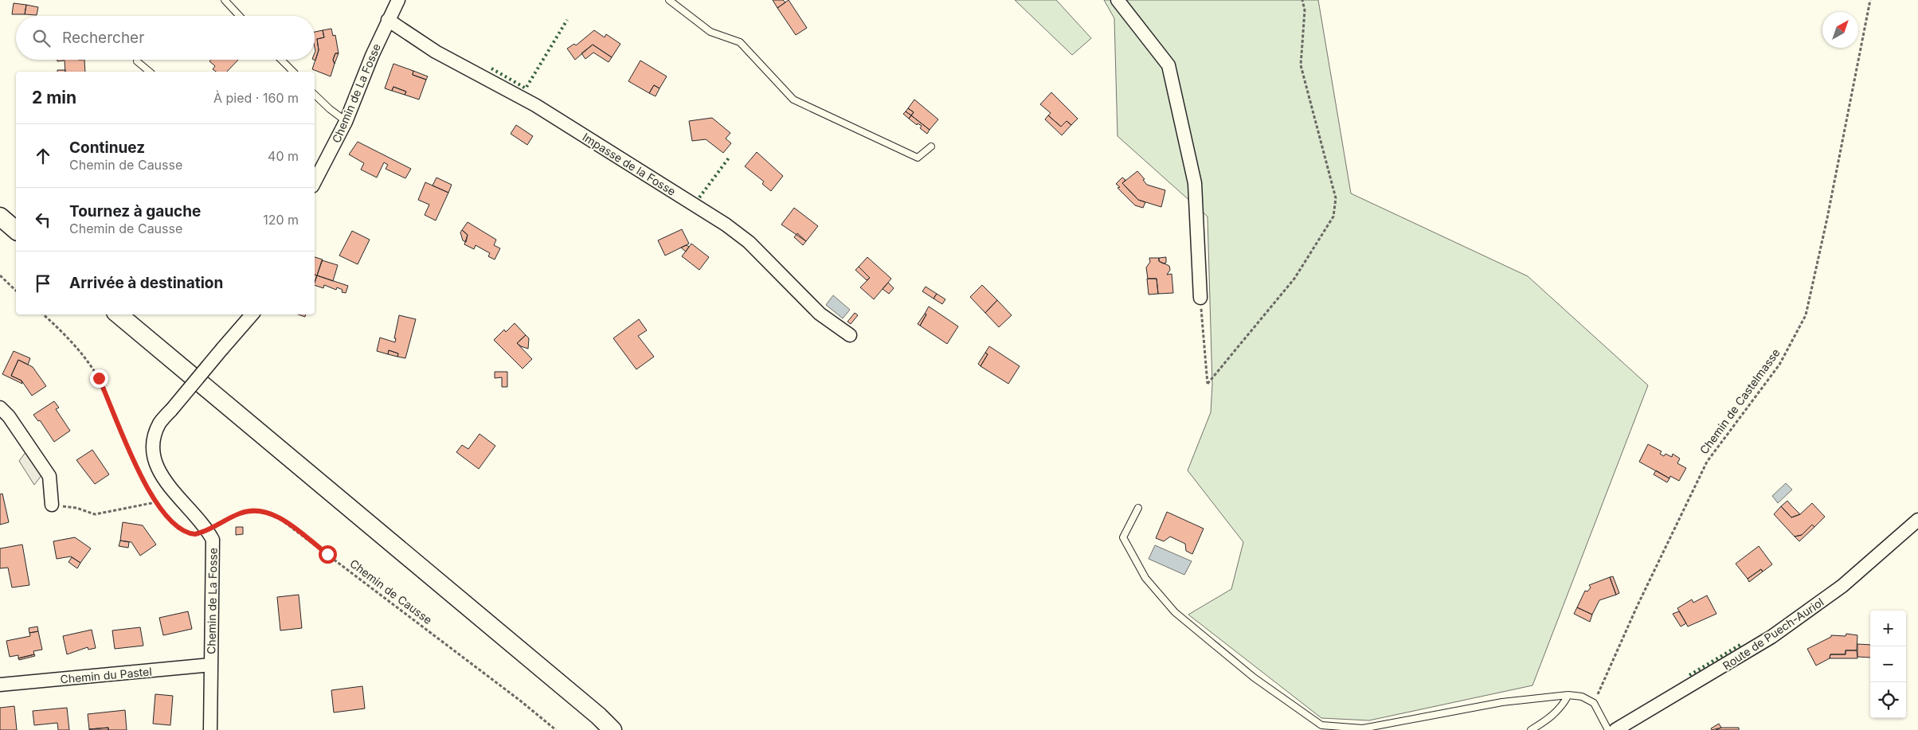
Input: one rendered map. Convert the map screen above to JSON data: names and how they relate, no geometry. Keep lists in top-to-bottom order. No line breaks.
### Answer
{"streets":{"street":["Chemin de La Fosse","Impasse de la Fosse","Route de Puech-Auriol","Chemin du Pastel"],"path":["Chemin de Castelmasse","Chemin de Causse"]},"crossings":[["Chemin de La Fosse","Impasse de la Fosse"],["Chemin de La Fosse","Chemin de Causse"],["Chemin de La Fosse","Chemin du Pastel"]],"north":"top right","page":{"search":"Rechercher","heading":["2 min","À pied · 160 m"],"list":[["Continuez","Chemin de Causse","40 m"],["Tournez à gauche","Chemin de Causse","120 m"],"Arrivée à destination"],"map_buttons":["+","−"]}}
